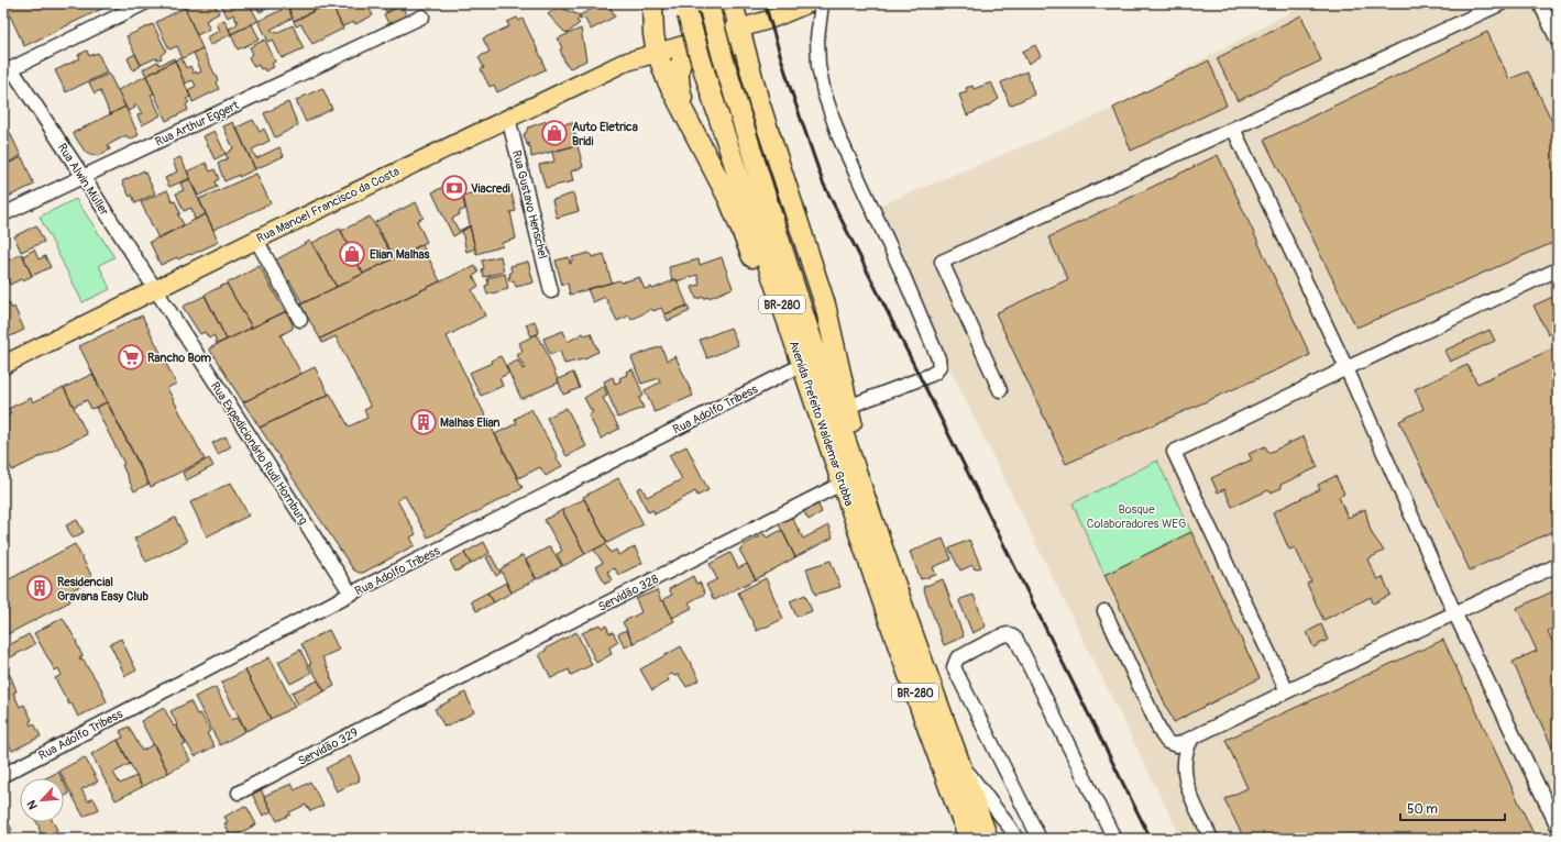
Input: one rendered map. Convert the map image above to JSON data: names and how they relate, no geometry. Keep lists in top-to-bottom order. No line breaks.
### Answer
{"streets":{"highway":["BR-280","Avenida Prefeito Waldemar Grubba"],"main road":["Rua Manoel Francisco da Costa"],"street":["Rua Arthur Eggert","Rua Alwin Müller","Rua Gustavo Henschel","Rua Adolfo Tribess","Rua Expedicionário Rudi Hornburg","Servidão 328","Servidão 329"]},"crossings":[["Rua Arthur Eggert","Rua Alwin Müller"],["Rua Alwin Müller","Rua Manoel Francisco da Costa"],["Rua Alwin Müller","Rua Expedicionário Rudi Hornburg"],["Rua Manoel Francisco da Costa","Rua Gustavo Henschel"],["Rua Manoel Francisco da Costa","Rua Expedicionário Rudi Hornburg"],["Rua Adolfo Tribess","Rua Expedicionário Rudi Hornburg"],["Servidão 328","Servidão 329"]],"parks":["Bosque Colaboradores WEG"],"places":{"shop":["Auto Eletrica Bridi","Elian Malhas"],"bank":["Viacredi"],"supermarket":["Rancho Bom"],"building":["Malhas Elian","Residencial Gravana Easy Club"]},"scale_bar":"50 m","north":"bottom left"}
